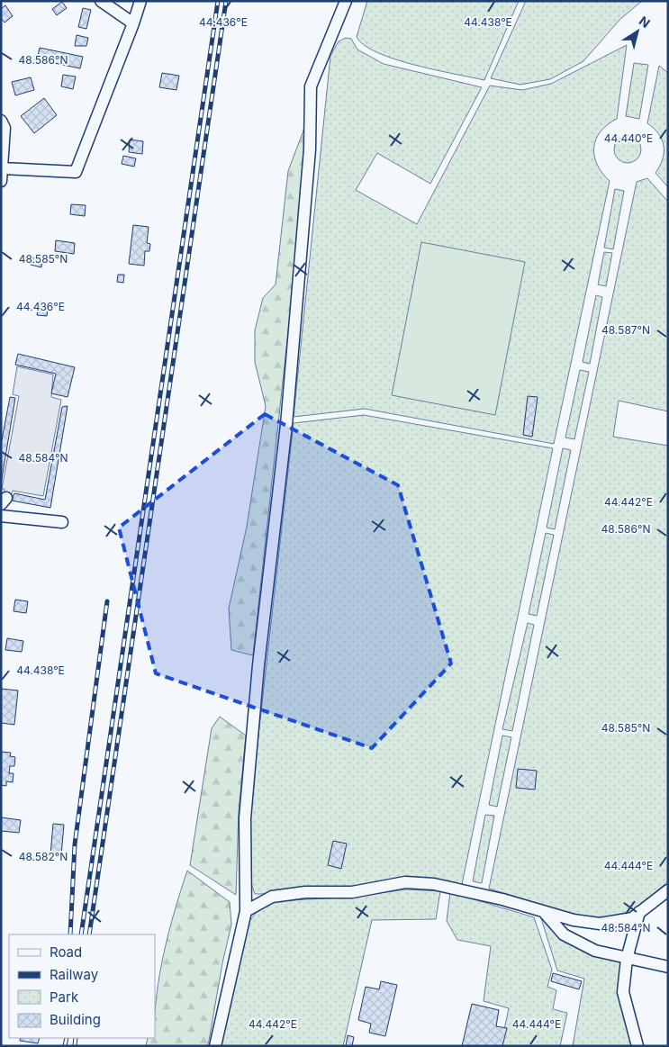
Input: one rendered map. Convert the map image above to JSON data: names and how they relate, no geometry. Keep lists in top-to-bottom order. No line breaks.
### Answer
{"legend":["Road","Railway","Park","Building"],"north":"top right","coordinates":["44.436°E","44.438°E","48.586°N","44.440°E","48.585°N","48.587°N","48.584°N","44.442°E","48.582°N","44.444°E"]}
